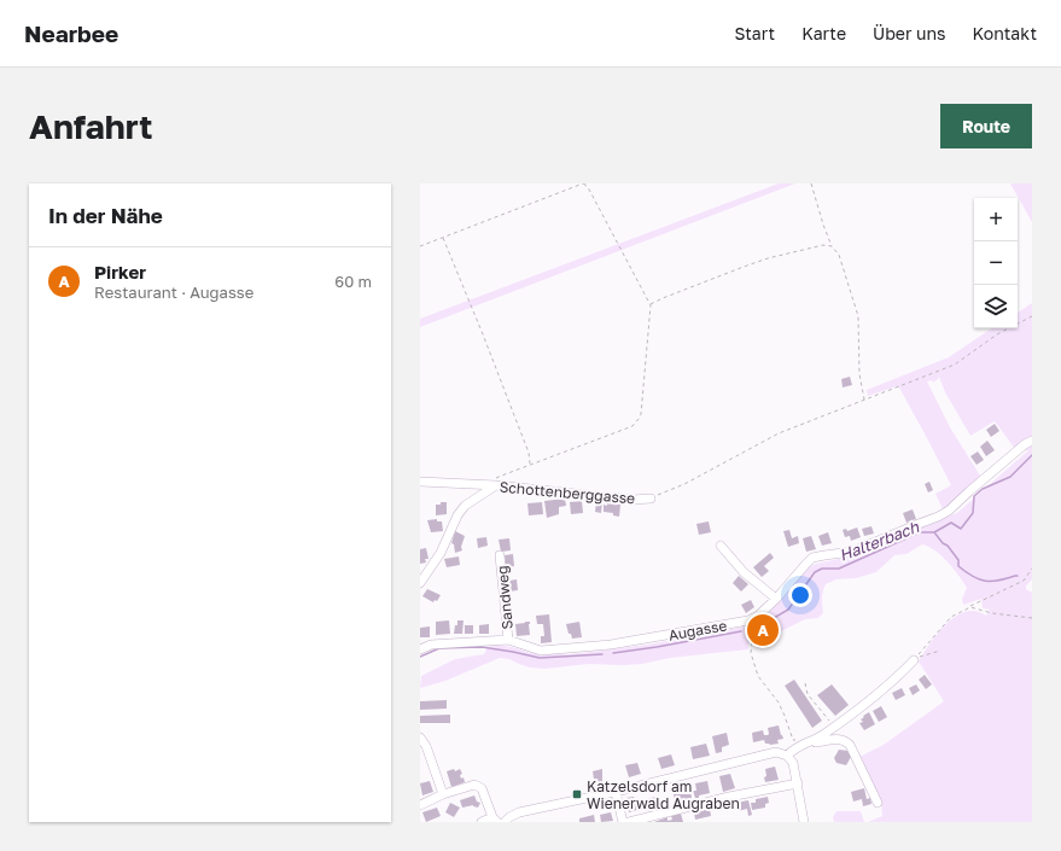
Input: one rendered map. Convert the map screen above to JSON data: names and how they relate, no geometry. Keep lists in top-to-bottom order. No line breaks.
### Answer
{"streets":{"street":["Schottenberggasse","Sandweg","Augasse"]},"crossings":[["Sandweg","Augasse"]],"water":["Halterbach"],"places":{"transit":["Katzelsdorf am Wienerwald Augraben"]},"page":{"header":"Nearbee","nav":["Start","Karte","Über uns","Kontakt"],"buttons":"Route","title":"Anfahrt","heading":"In der Nähe","map_buttons":["+","−"],"list":[{"mark":"A","name":"Pirker","note":"Restaurant · Augasse","value":"60 m"}],"pins":"A"}}
